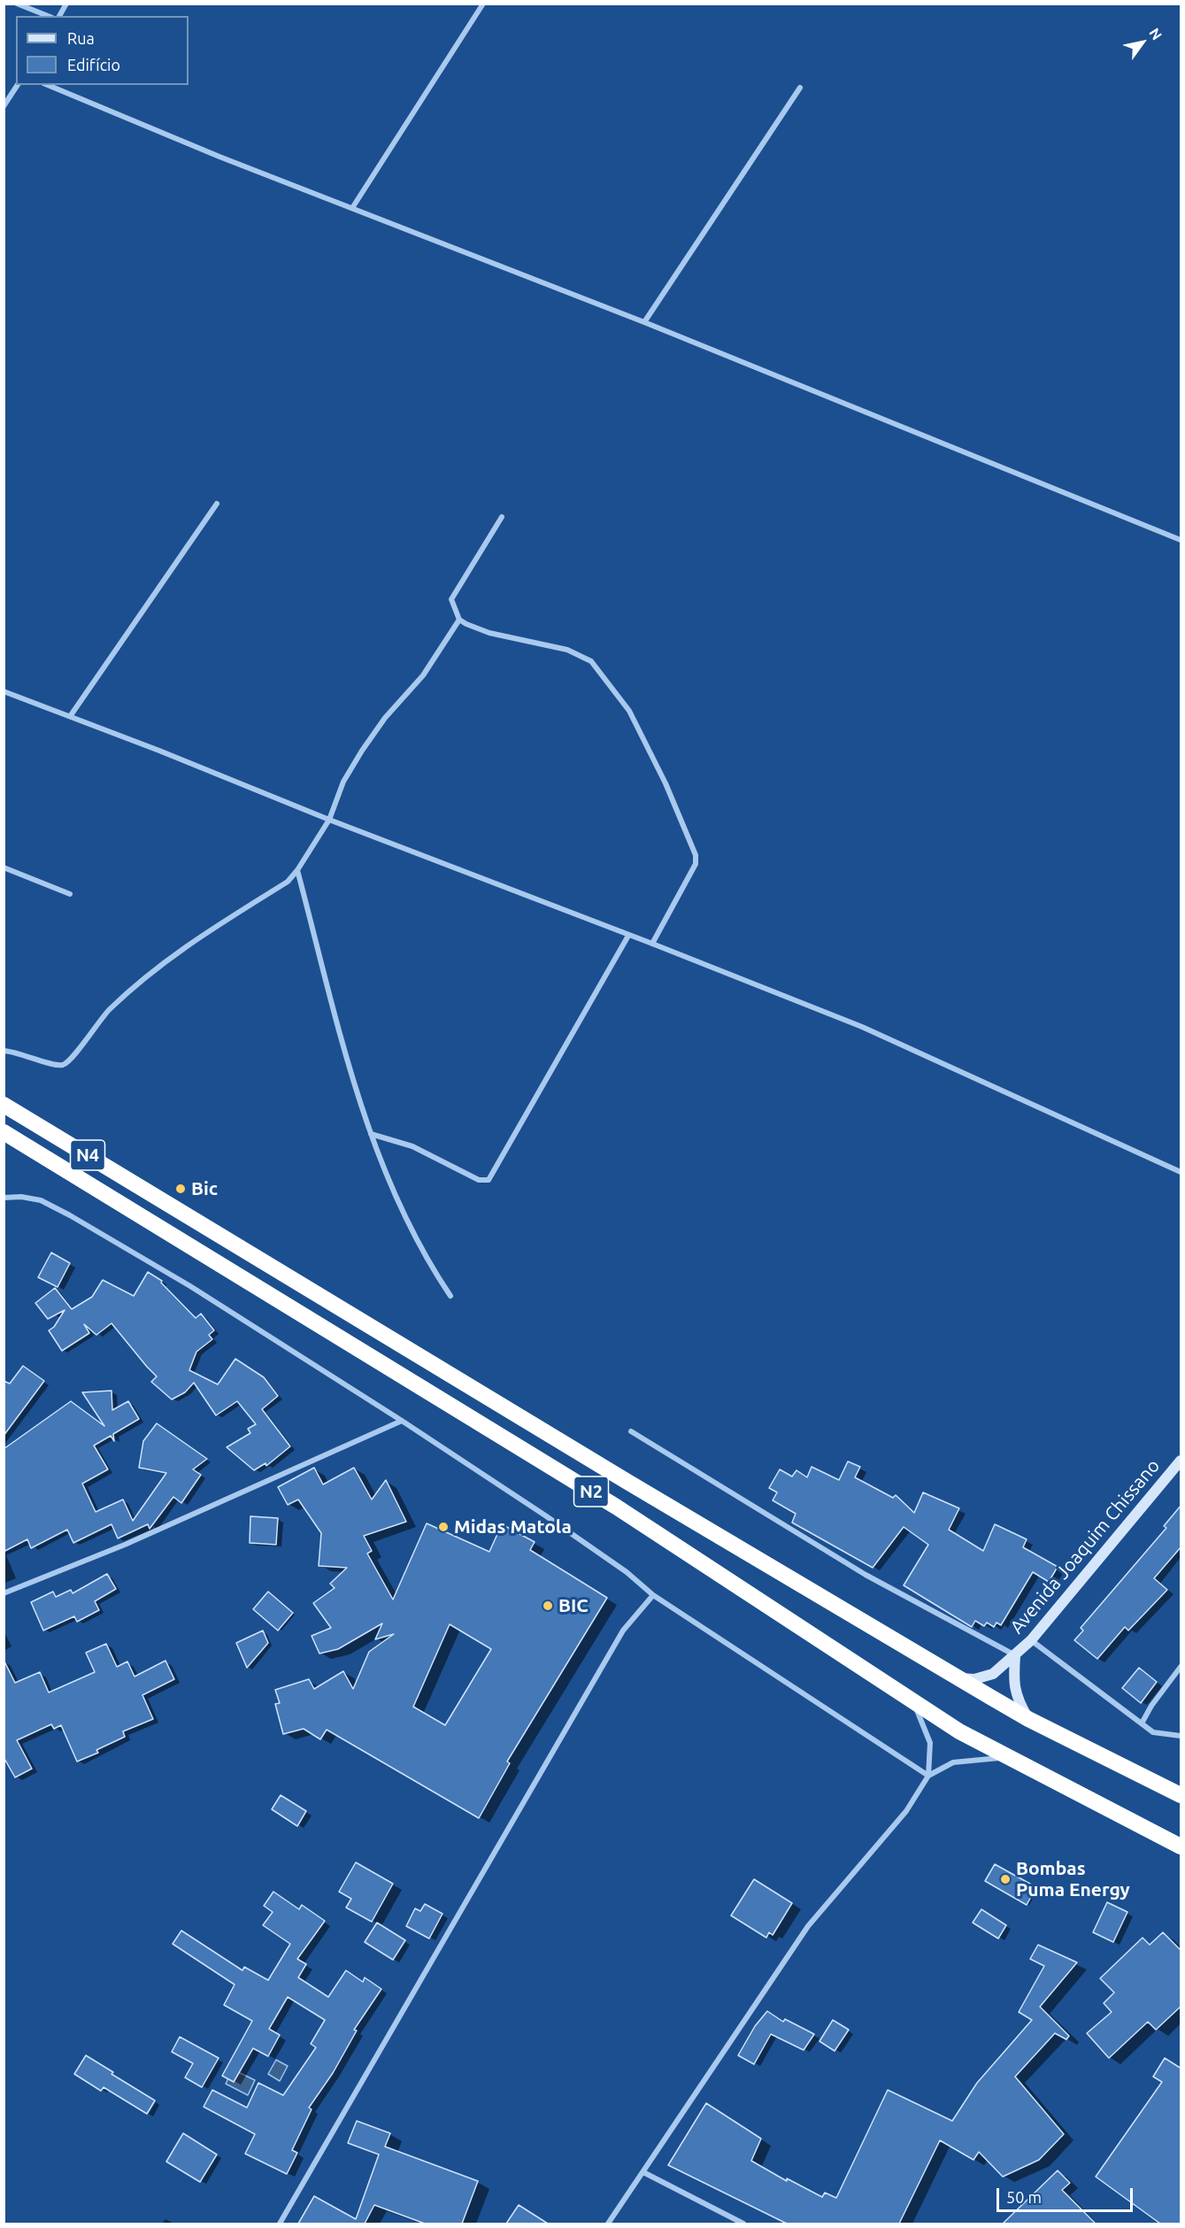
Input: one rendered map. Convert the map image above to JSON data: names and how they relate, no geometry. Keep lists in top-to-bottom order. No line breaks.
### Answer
{"streets":{"highway":["N4","N2"],"street":["Avenida Joaquim Chissano"]},"crossings":[["N4","N2"],["N2","Avenida Joaquim Chissano"]],"places":["Bic","Midas Matola","BIC","Bombas Puma Energy"],"legend":["Rua","Edifício"],"scale_bar":"50 m","north":"top right"}
